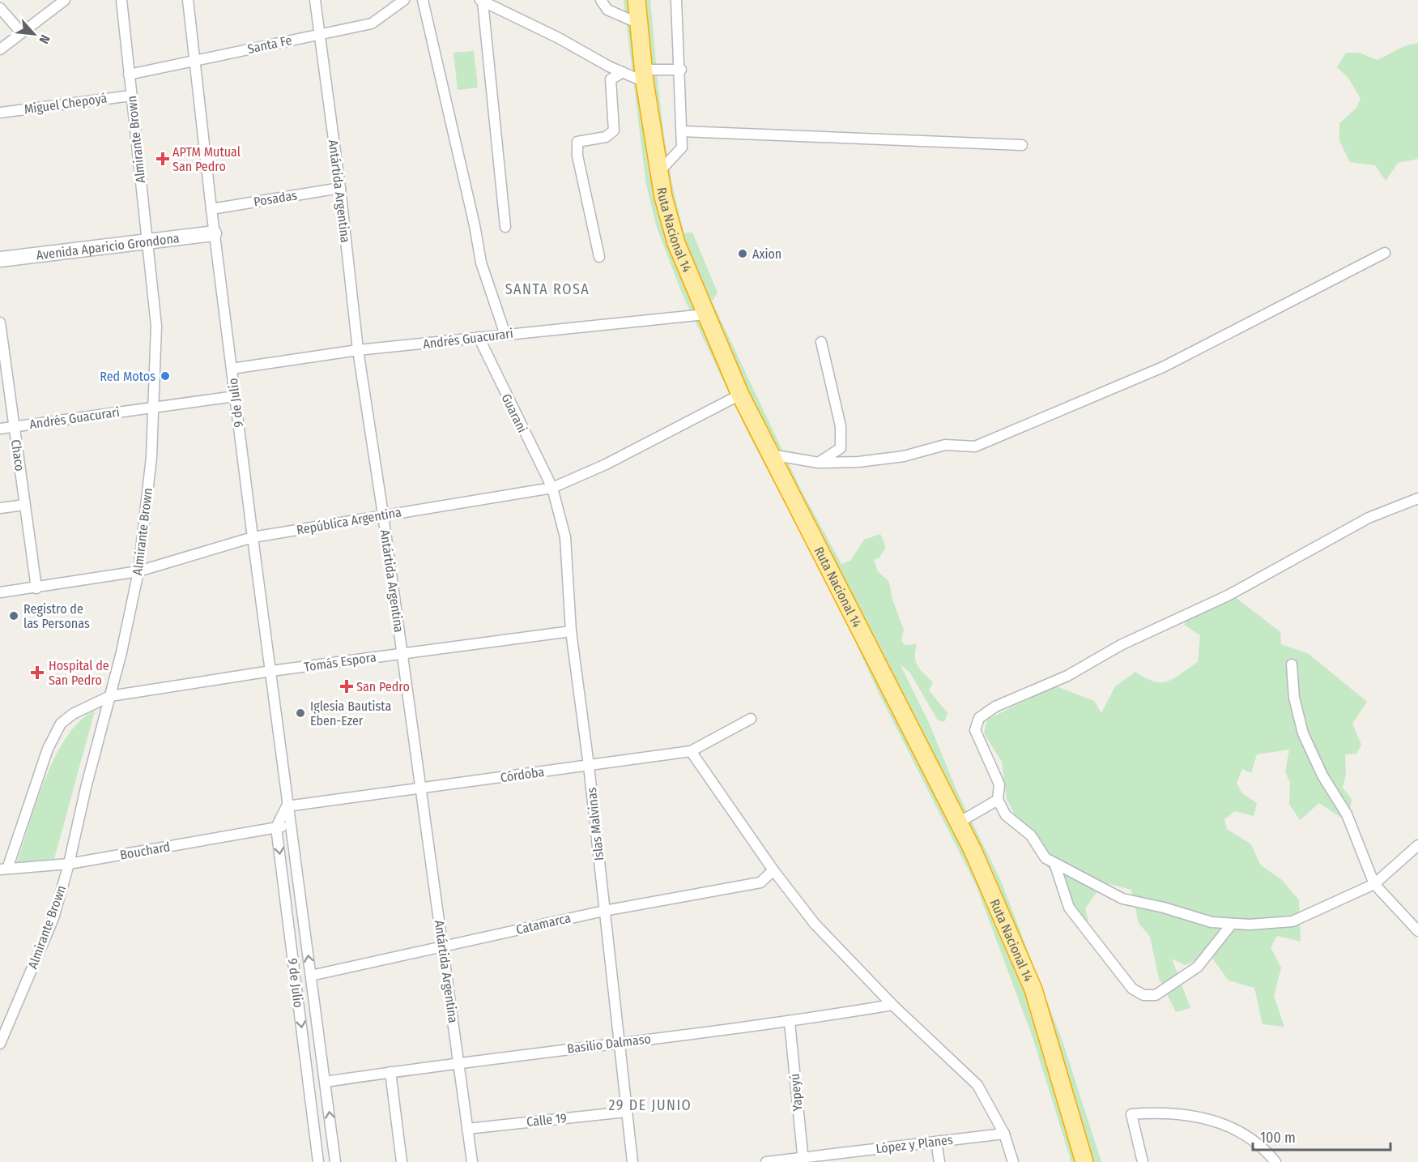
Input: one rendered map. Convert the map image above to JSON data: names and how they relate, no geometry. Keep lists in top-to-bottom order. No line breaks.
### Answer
{"streets":{"highway":["Ruta Nacional 14"],"main road":["Avenida Aparicio Grondona"],"street":["Santa Fe","Miguel Chepoyá","Almirante Brown","Antártida Argentina","Posadas","Andrés Guacurari","9 de Julio","Guarani","Chaco","República Argentina","Tomás Espora","Córdoba","Islas Malvinas","Bouchard","Catamarca","Basilio Dalmaso","Yapeyú","Calle 19","López y Planes"]},"crossings":[["Santa Fe","Almirante Brown"],["Santa Fe","Antártida Argentina"],["Santa Fe","9 de Julio"],["Miguel Chepoyá","Almirante Brown"],["Almirante Brown","Avenida Aparicio Grondona"],["Almirante Brown","Andrés Guacurari"],["Almirante Brown","República Argentina"],["Almirante Brown","Tomás Espora"],["Almirante Brown","Bouchard"],["Antártida Argentina","Posadas"],["Antártida Argentina","Andrés Guacurari"],["Antártida Argentina","República Argentina"],["Antártida Argentina","Tomás Espora"],["Antártida Argentina","Córdoba"],["Antártida Argentina","Catamarca"],["Antártida Argentina","Basilio Dalmaso"],["Antártida Argentina","Calle 19"],["Posadas","9 de Julio"],["Ruta Nacional 14","Andrés Guacurari"],["Ruta Nacional 14","República Argentina"],["Avenida Aparicio Grondona","9 de Julio"],["Andrés Guacurari","9 de Julio"],["Andrés Guacurari","Guarani"],["Andrés Guacurari","Chaco"],["9 de Julio","República Argentina"],["9 de Julio","Tomás Espora"],["9 de Julio","Córdoba"],["9 de Julio","Bouchard"],["9 de Julio","Catamarca"],["9 de Julio","Basilio Dalmaso"],["Guarani","República Argentina"],["Guarani","Islas Malvinas"],["Chaco","República Argentina"],["República Argentina","Islas Malvinas"],["Tomás Espora","Islas Malvinas"],["Tomás Espora","Bouchard"],["Córdoba","Islas Malvinas"],["Islas Malvinas","Catamarca"],["Islas Malvinas","Basilio Dalmaso"],["Islas Malvinas","Calle 19"],["Basilio Dalmaso","Yapeyú"],["Yapeyú","López y Planes"]],"districts":["SANTA ROSA","29 DE JUNIO"],"places":{"health":["APTM Mutual San Pedro","Hospital de San Pedro","San Pedro"],"other":["Axion","Red Motos","Registro de las Personas","Iglesia Bautista Eben-Ezer"]},"scale_bar":"100 m","north":"bottom right"}
